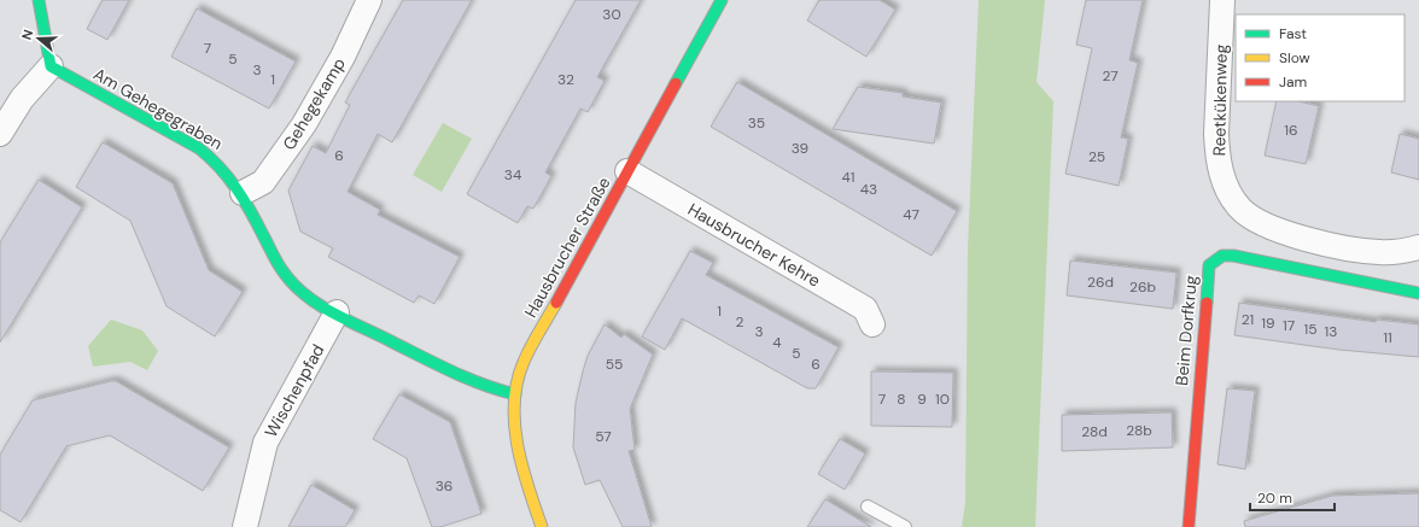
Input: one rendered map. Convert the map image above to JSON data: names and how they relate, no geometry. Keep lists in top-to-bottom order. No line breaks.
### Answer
{"streets":{"street":["Reetkükenweg","Gehegekamp","Am Gehegegraben","Hausbrucher Kehre","Hausbrucher Straße","Beim Dorfkrug","Wischenpfad"]},"crossings":[["Gehegekamp","Am Gehegegraben"],["Am Gehegegraben","Hausbrucher Straße"],["Am Gehegegraben","Wischenpfad"],["Hausbrucher Kehre","Hausbrucher Straße"]],"house_numbers":["30","7","5","3","27","1","32","35","16","39","6","25","34","41","43","47","26d","26b","1","21","2","19","17","15","3","13","11","4","5","55","6","7","8","9","10","28b","28d","57","36"],"legend":["Fast","Slow","Jam"],"scale_bar":"20 m","north":"left"}
